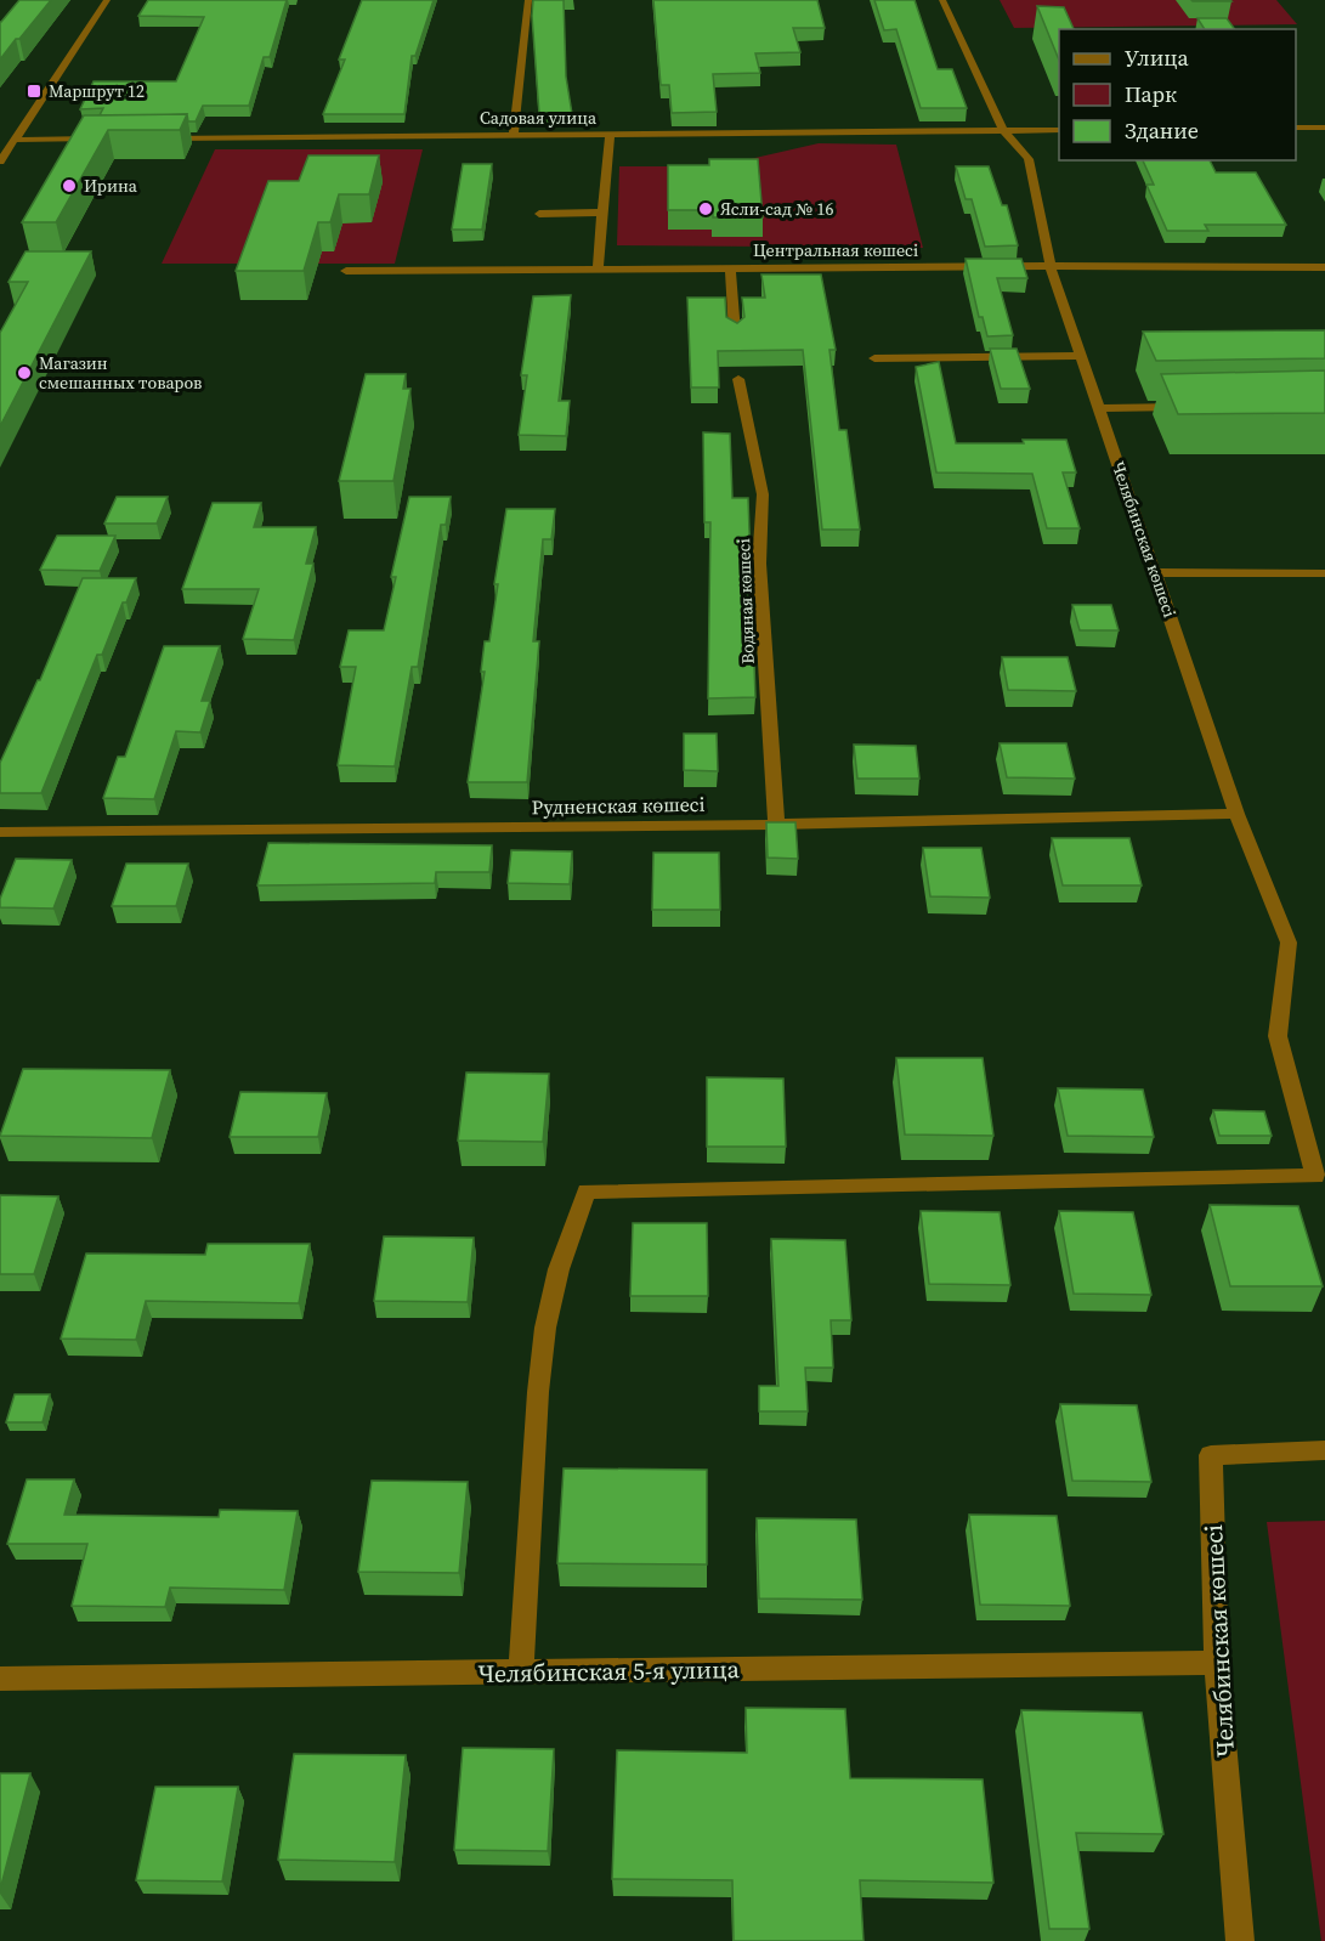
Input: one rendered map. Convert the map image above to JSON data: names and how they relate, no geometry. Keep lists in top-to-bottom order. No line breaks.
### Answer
{"streets":{"street":["Садовая улица","Центральная көшесі","Челябинская көшесі","Водяная көшесі","Рудненская көшесі","Челябинская 5-я улица"]},"crossings":[["Садовая улица","Челябинская көшесі"],["Центральная көшесі","Челябинская көшесі"],["Челябинская көшесі","Рудненская көшесі"],["Челябинская көшесі","Челябинская 5-я улица"],["Водяная көшесі","Рудненская көшесі"]],"places":{"transit":["Маршрут 12"],"other":["Ирина","Ясли-сад № 16","Магазин смешанных товаров"]},"legend":["Улица","Парк","Здание"]}
